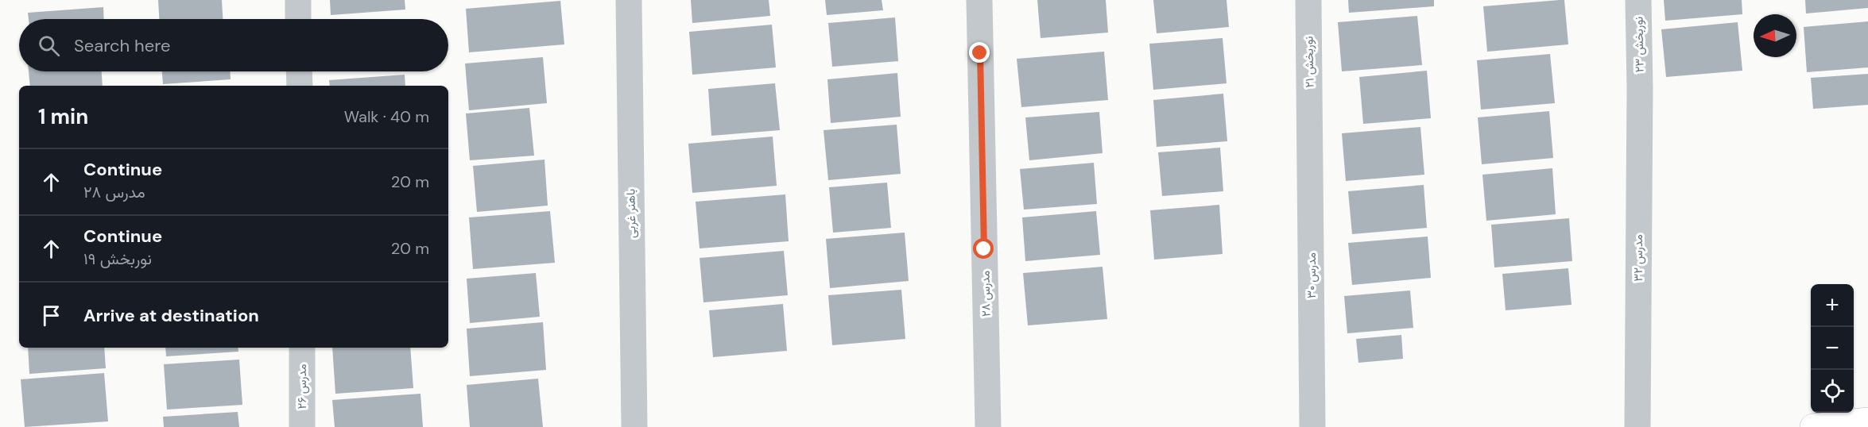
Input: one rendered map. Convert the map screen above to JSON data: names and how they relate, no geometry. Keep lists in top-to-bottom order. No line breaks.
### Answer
{"streets":{"street":["نوربخش ۲۳","نوربخش ۲۱","باهنر غربی","مدرس ۳۲","مدرس ۳۰","مدرس ۲۸","مدرس ۲۶"]},"crossings":[["نوربخش ۲۳","مدرس ۳۲"],["نوربخش ۲۱","مدرس ۳۰"]],"north":"left","page":{"search":"Search here","heading":["1 min","Walk · 40 m"],"list":[["Continue","مدرس ۲۸","20 m"],["Continue","نوربخش ۱۹","20 m"],"Arrive at destination"],"map_buttons":["+","−"]}}
